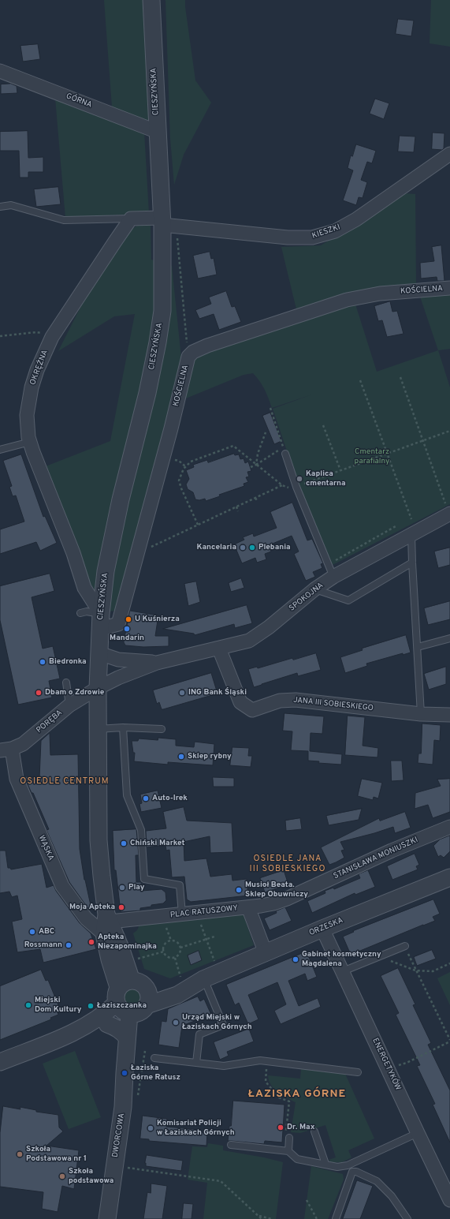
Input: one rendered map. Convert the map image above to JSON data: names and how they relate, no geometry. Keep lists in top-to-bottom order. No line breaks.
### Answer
{"streets":{"street":["CIESZYŃSKA","GÓRNA","KIESZKI","KOŚCIELNA","OKRĘŻNA","SPOKOJNA","JANA III SOBIESKIEGO","PORĘBA","WĄSKA","STANISŁAWA MONIUSZKI","PLAC RATUSZOWY","ORZESKA","ENERGETYKÓW","DWORCOWA"]},"crossings":[["CIESZYŃSKA","GÓRNA"],["CIESZYŃSKA","KIESZKI"],["CIESZYŃSKA","KOŚCIELNA"],["CIESZYŃSKA","OKRĘŻNA"],["CIESZYŃSKA","SPOKOJNA"],["CIESZYŃSKA","PORĘBA"],["CIESZYŃSKA","WĄSKA"],["CIESZYŃSKA","PLAC RATUSZOWY"],["KOŚCIELNA","OKRĘŻNA"],["SPOKOJNA","JANA III SOBIESKIEGO"],["SPOKOJNA","PORĘBA"],["PORĘBA","WĄSKA"],["WĄSKA","PLAC RATUSZOWY"],["STANISŁAWA MONIUSZKI","PLAC RATUSZOWY"],["PLAC RATUSZOWY","ORZESKA"],["ORZESKA","ENERGETYKÓW"],["ORZESKA","DWORCOWA"]],"districts":["OSIEDLE CENTRUM","OSIEDLE JANA III SOBIESKIEGO","ŁAZISKA GÓRNE"],"parks":["Cmentarz parafialny"],"places":["Kaplica cmentarna","Kancelaria","Plebania","U Kuśnierza","Mandarin","Biedronka","Dbam o Zdrowie","ING Bank Śląski","Sklep rybny","Auto-Irek","Chiński Market","Play","Musioł Beata. Sklep Obuwniczy","Moja Apteka","ABC","Apteka Niezapominajka","Rossmann","Gabinet kosmetyczny Magdalena","Miejski Dom Kultury","Łaziszczanka","Urząd Miejski w Łaziskach Górnych","Łaziska Górne Ratusz","Dr. Max","Komisariat Policji w Łaziskach Górnych","Szkoła Podstawowa nr 1","Szkoła podstawowa"]}
